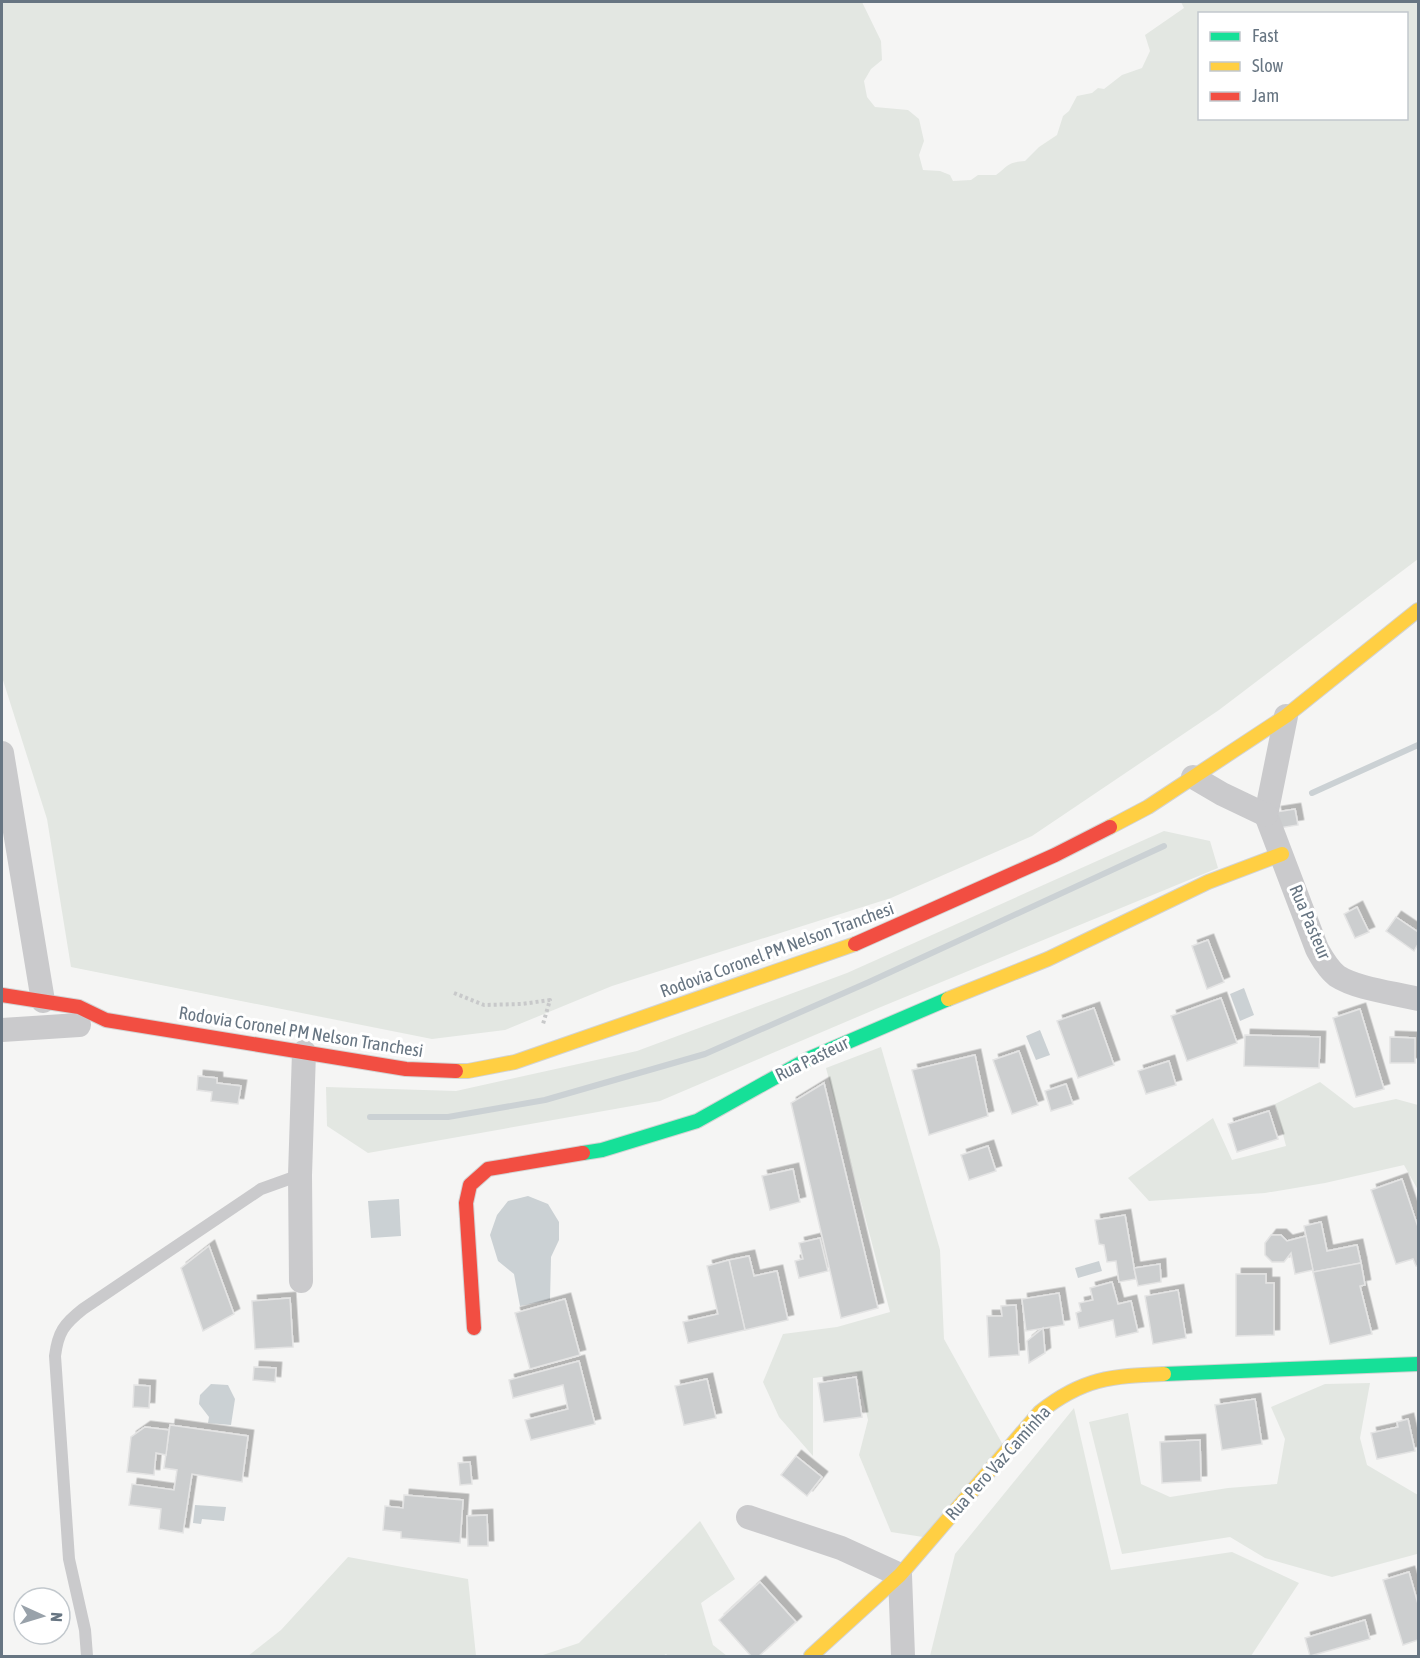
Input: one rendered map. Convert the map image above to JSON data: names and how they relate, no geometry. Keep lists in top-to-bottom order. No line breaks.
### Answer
{"streets":{"main road":["Rua Pasteur","Rodovia Coronel PM Nelson Tranchesi","Rua Pero Vaz Caminha"]},"legend":["Fast","Slow","Jam"],"north":"right"}
